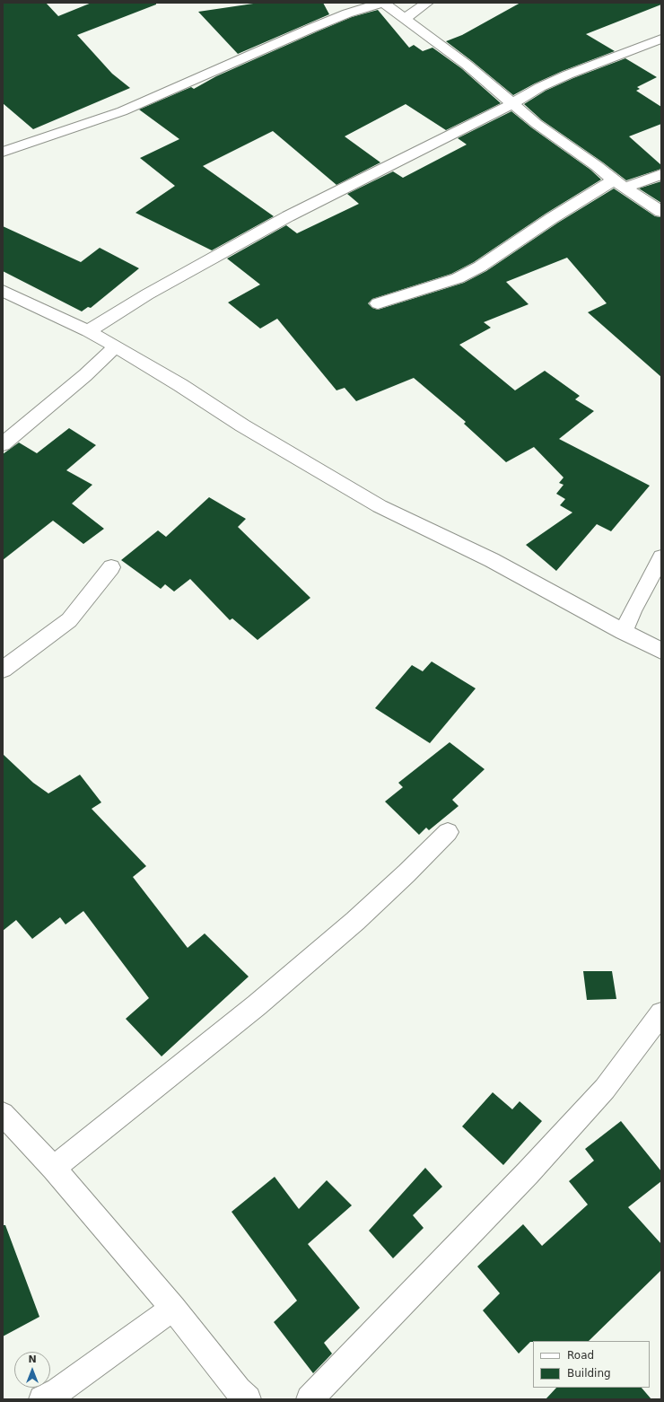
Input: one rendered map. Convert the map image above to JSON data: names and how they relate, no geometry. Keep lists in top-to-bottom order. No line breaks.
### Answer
{"legend":["Road","Building"],"north":"top"}
